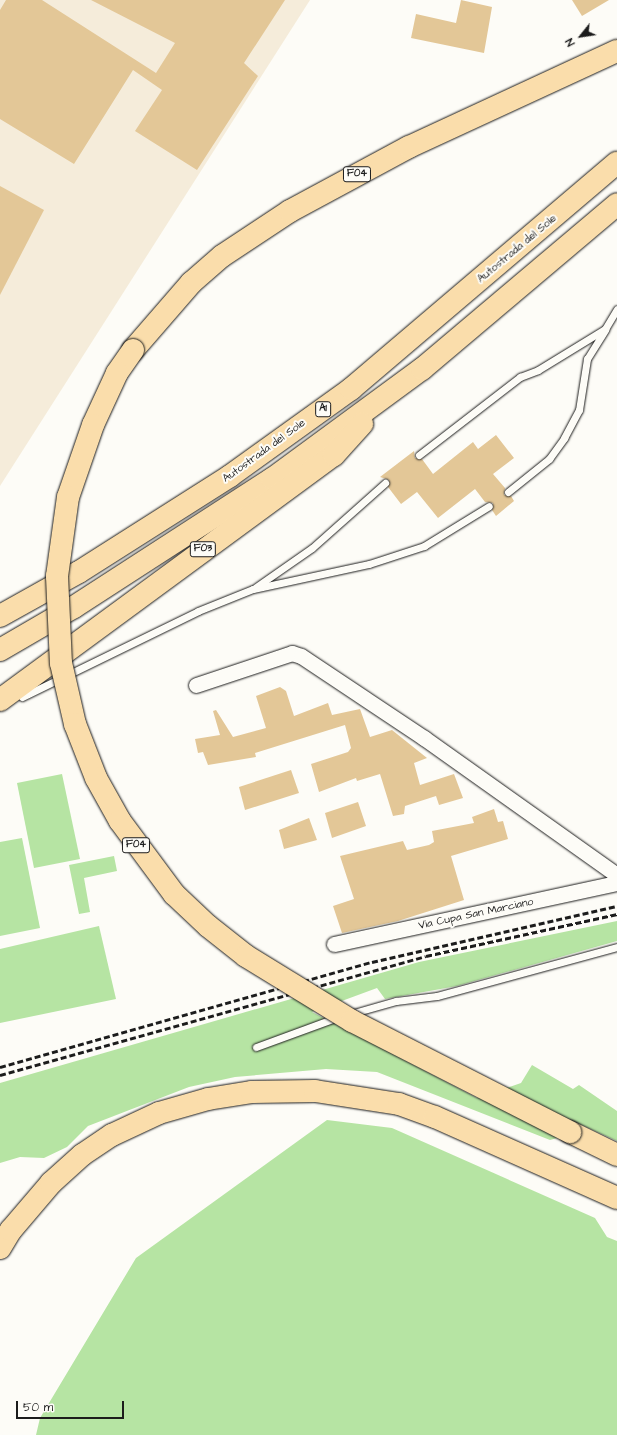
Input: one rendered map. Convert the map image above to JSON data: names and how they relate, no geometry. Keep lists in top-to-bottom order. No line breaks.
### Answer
{"streets":{"highway":["F04","Autostrada del Sole","A1","F03"],"street":["Via Cupa San Marciano"]},"crossings":[["A1","F03"]],"scale_bar":"50 m","north":"bottom left"}
